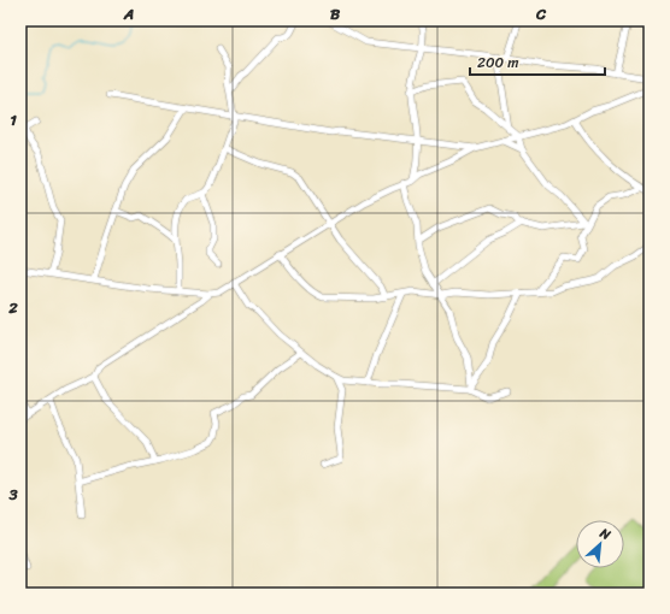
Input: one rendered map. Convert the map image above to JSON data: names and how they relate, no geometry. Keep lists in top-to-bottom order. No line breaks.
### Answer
{"scale_bar":"200 m","north":"top right","grid":{"columns":["A","B","C"],"rows":["1","2","3"]}}
